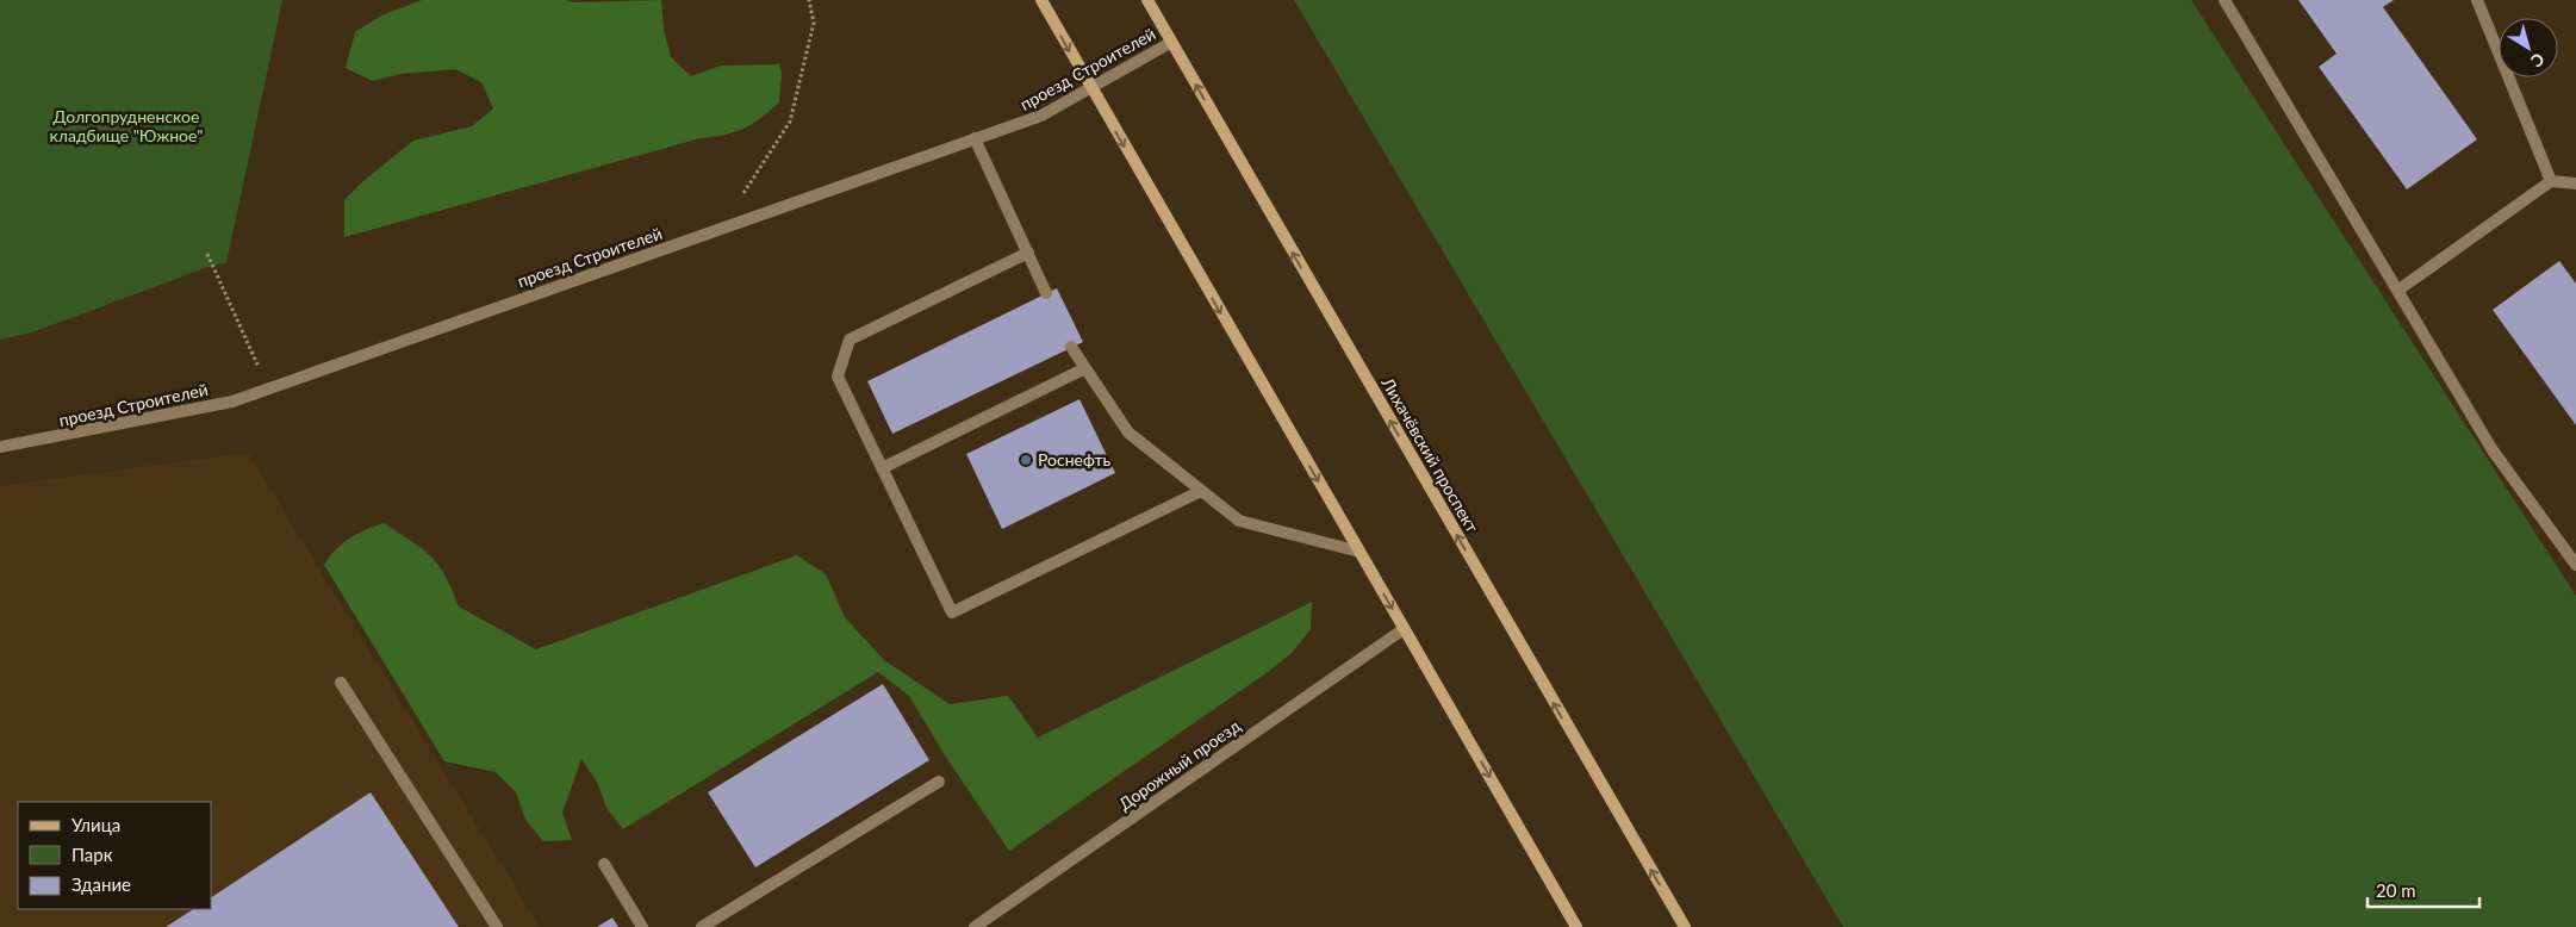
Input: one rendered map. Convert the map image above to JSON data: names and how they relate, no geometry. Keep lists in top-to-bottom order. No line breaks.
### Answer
{"streets":{"main road":["Лихачёвский проспект"],"street":["проезд Строителей","Дорожный проезд"]},"crossings":[["проезд Строителей","Лихачёвский проспект"]],"parks":["Долгопрудненское кладбище \"Южное\""],"places":["Роснефть"],"legend":["Улица","Парк","Здание"],"scale_bar":"20 m","north":"bottom right"}
